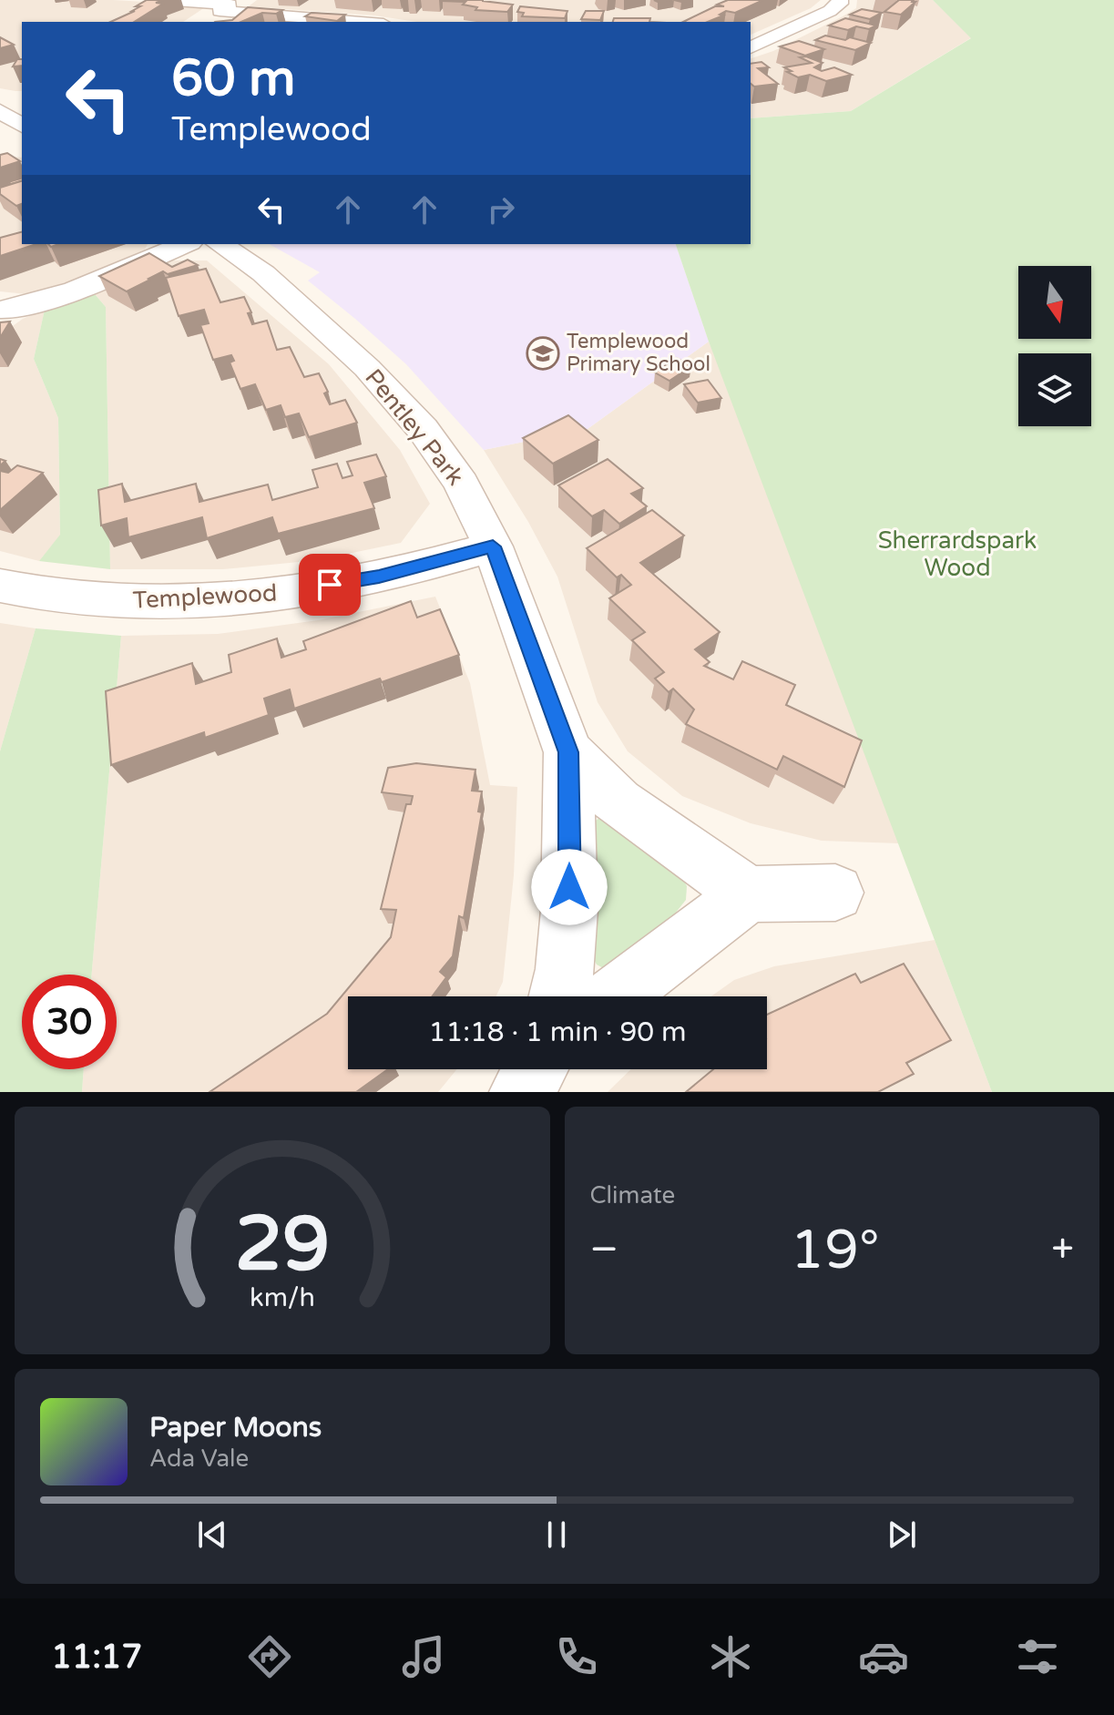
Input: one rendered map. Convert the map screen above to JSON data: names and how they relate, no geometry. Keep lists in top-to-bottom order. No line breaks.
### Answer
{"streets":{"street":["Pentley Park","Templewood"]},"crossings":[["Pentley Park","Templewood"]],"parks":["Sherrardspark Wood"],"places":{"school or university":["Templewood Primary School"]},"north":"bottom","page":{"turn":["60 m","Templewood"],"limit":"30","trip":"11:18 · 1 min · 90 m","tile":"Climate","heat":["−","19°","+"],"song":["Paper Moons","Ada Vale"],"tabs":"11:17","gauge":["29","km/h"]}}
